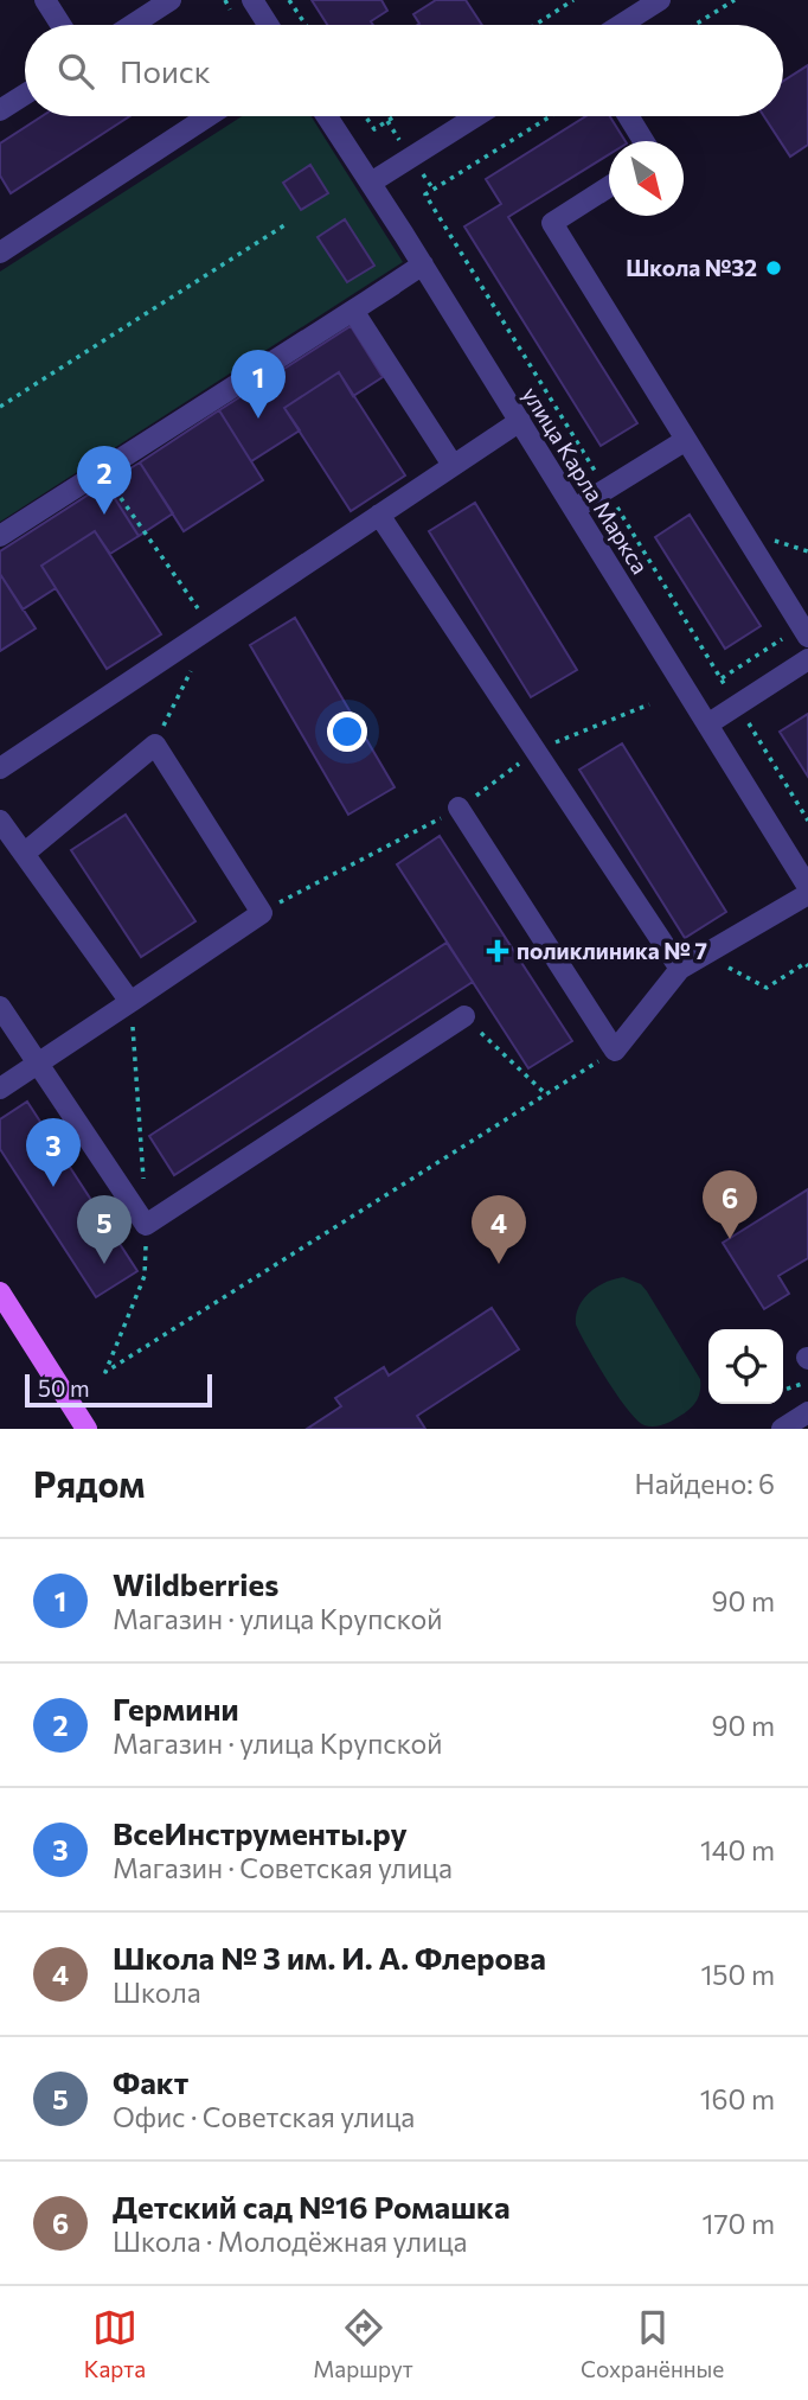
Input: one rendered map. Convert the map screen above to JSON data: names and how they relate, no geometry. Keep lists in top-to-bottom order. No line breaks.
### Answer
{"streets":{"street":["улица Карла Маркса"]},"places":{"other":["Школа №32"],"health":["поликлиника № 7"]},"scale_bar":"50 m","north":"bottom right","page":{"search":"Поиск","pins":["1","2","3","6","4","5"],"scale":"50 m","heading":["Рядом","Найдено: 6"],"list":[{"mark":"1","name":"Wildberries","note":"Магазин · улица Крупской","value":"90 m"},{"mark":"2","name":"Гермини","note":"Магазин · улица Крупской","value":"90 m"},{"mark":"3","name":"ВсеИнструменты.ру","note":"Магазин · Советская улица","value":"140 m"},{"mark":"4","name":"Школа № 3 им. И. А. Флерова","note":"Школа","value":"150 m"},{"mark":"5","name":"Факт","note":"Офис · Советская улица","value":"160 m"},{"mark":"6","name":"Детский сад №16 Ромашка","note":"Школа · Молодёжная улица","value":"170 m"}],"nav":["Карта","Маршрут","Сохранённые"]}}
